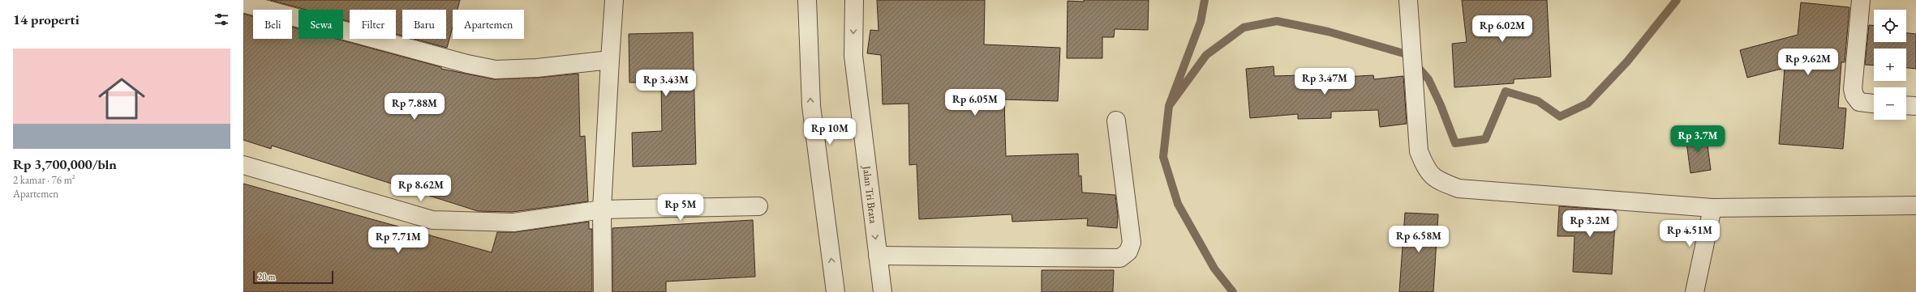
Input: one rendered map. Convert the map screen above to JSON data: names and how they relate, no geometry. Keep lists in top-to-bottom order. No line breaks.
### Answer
{"streets":{"street":["Jalan Tri Brata"]},"scale_bar":"20 m","page":{"heading":"14 properti","map_buttons":["+","−"],"chip":["Beli","Sewa","Filter","Baru","Apartemen"],"price":["Rp 6.02M","Rp 9.62M","Rp 3.47M","Rp 3.43M","Rp 6.05M","Rp 7.88M","Rp 10M","Rp 3.7M","Rp 8.62M","Rp 5M","Rp 3.2M","Rp 4.51M","Rp 6.58M","Rp 7.71M"],"list":[{"name":"Rp 3,700,000/bln","note":"2 kamar · 76 m² · Apartemen"}],"scale":"20 m"}}
